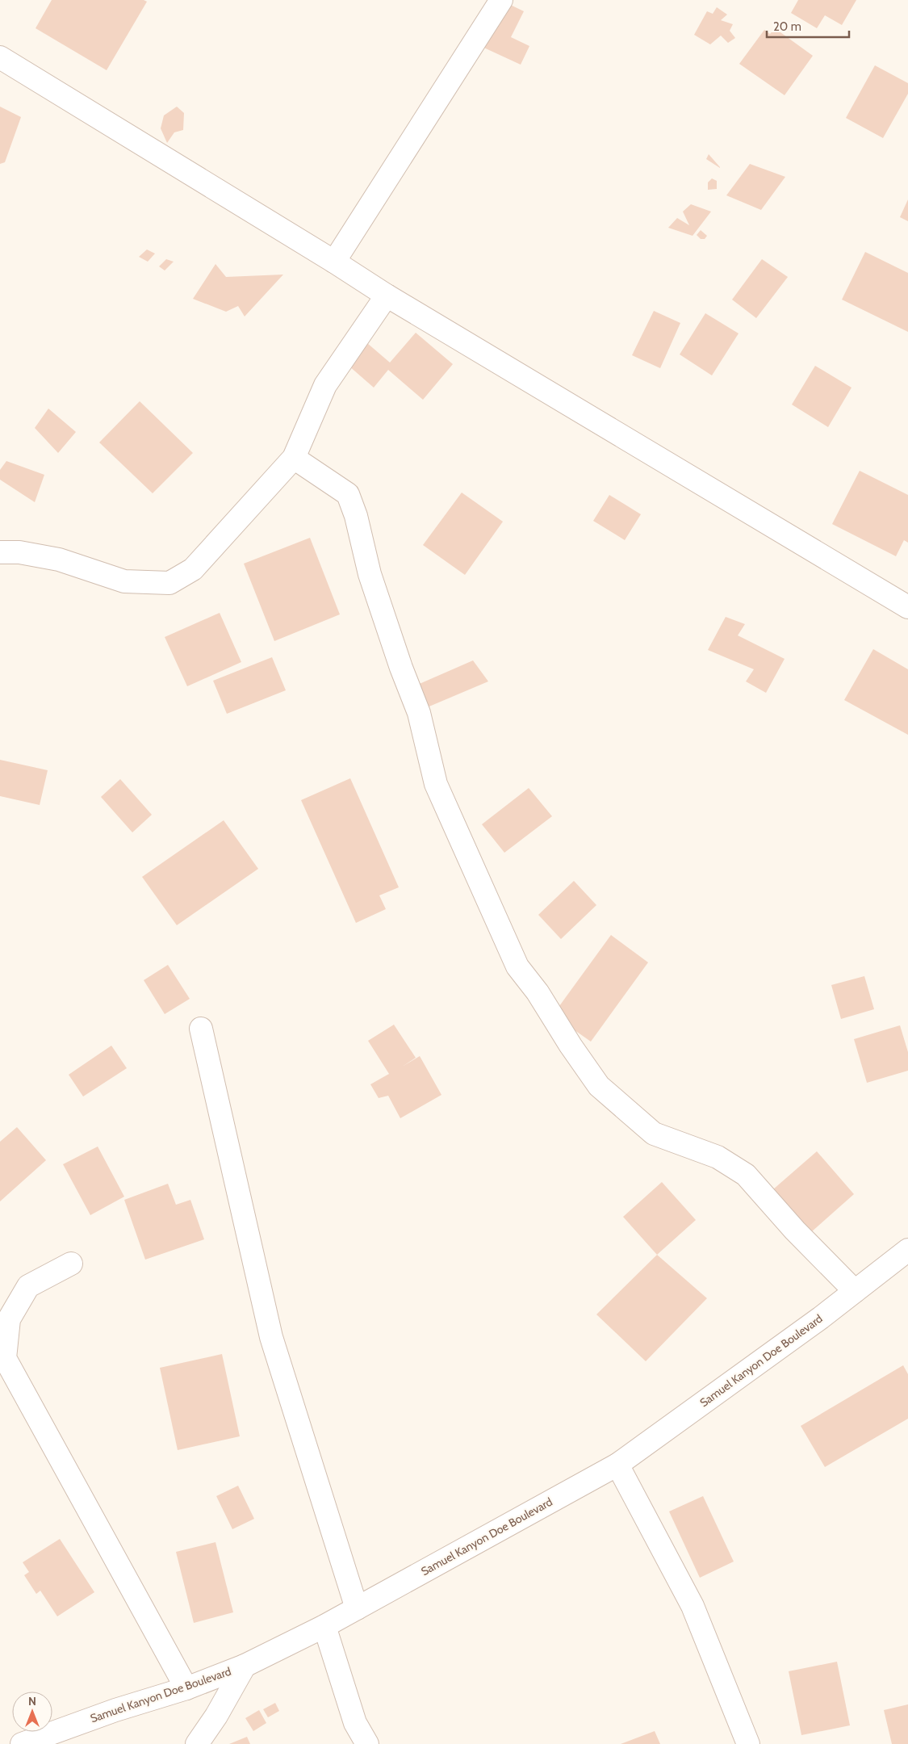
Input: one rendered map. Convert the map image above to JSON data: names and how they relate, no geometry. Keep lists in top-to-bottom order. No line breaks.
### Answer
{"streets":{"street":["Samuel Kanyon Doe Boulevard"]},"scale_bar":"20 m","north":"top"}
